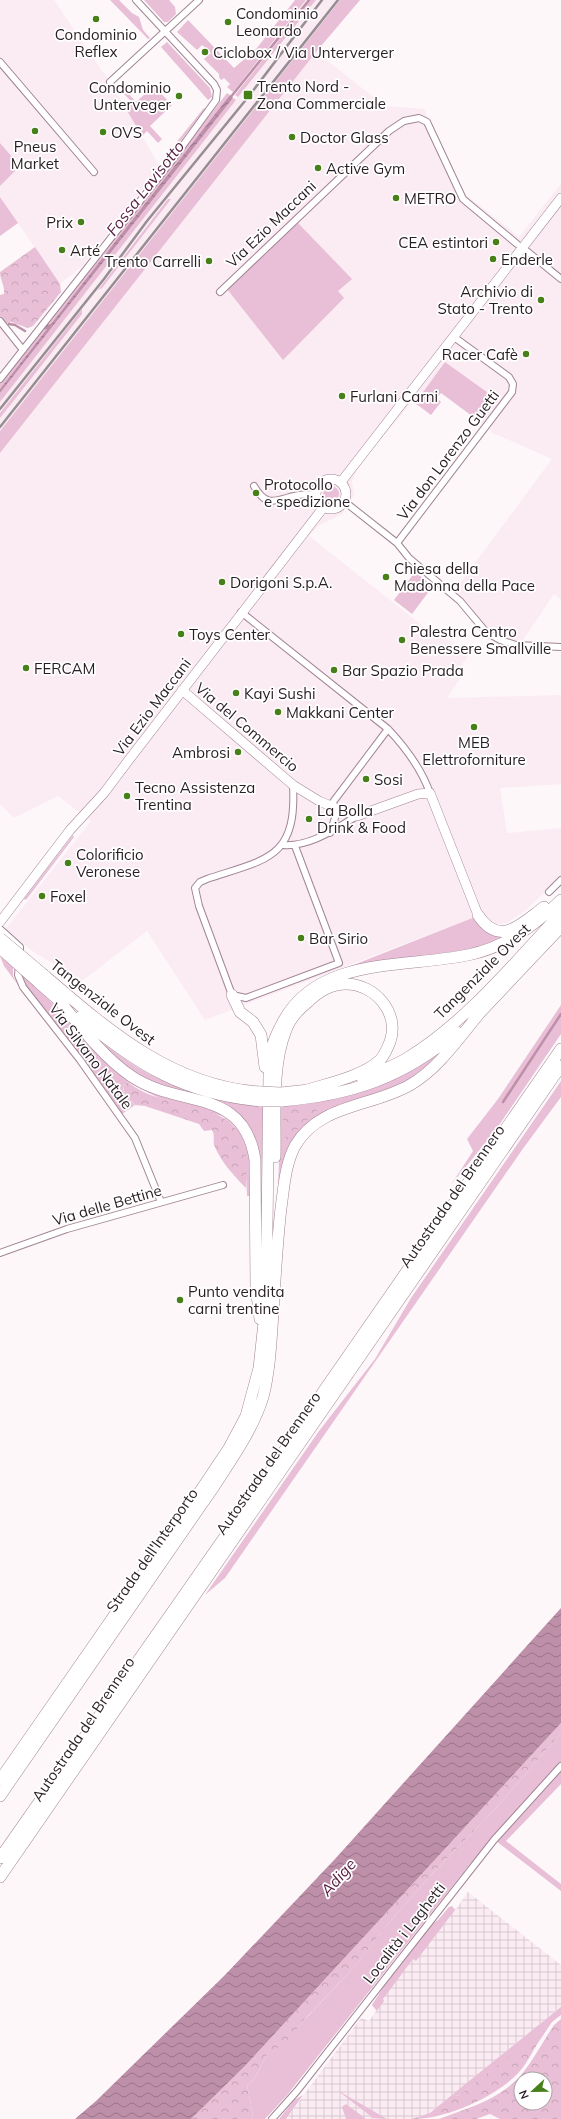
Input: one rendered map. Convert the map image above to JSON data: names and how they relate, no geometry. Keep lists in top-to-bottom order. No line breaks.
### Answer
{"streets":{"highway":["Tangenziale Ovest","Autostrada del Brennero","Strada dell'Interporto"],"street":["Via Ezio Maccani","Via don Lorenzo Guetti","Via del Commercio","Via Silvano Natale","Via delle Bettine","Località i Laghetti"]},"crossings":[["Via Ezio Maccani","Via del Commercio"],["Tangenziale Ovest","Via Silvano Natale"],["Via Silvano Natale","Via delle Bettine"]],"water":["Fossa Lavisotto","Adige"],"places":{"other":["Condominio Reflex","Condominio Leonardo","Ciclobox / Via Unterverger","Condominio Unterveger","Pneus Market","OVS","Doctor Glass","Active Gym","METRO","Prix","CEA estintori","Arté","Enderle","Trento Carrelli","Archivio di Stato - Trento","Racer Cafè","Furlani Carni","Protocollo e spedizione","Chiesa della Madonna della Pace","Dorigoni S.p.A.","Toys Center","Palestra Centro Benessere Smallville","FERCAM","Bar Spazio Prada","Kayi Sushi","Makkani Center","MEB Elettroforniture","Ambrosi","Sosi","Tecno Assistenza Trentina","La Bolla Drink & Food","Colorificio Veronese","Foxel","Bar Sirio","Punto vendita carni trentine"],"transit":["Trento Nord - Zona Commerciale"]},"north":"left"}
